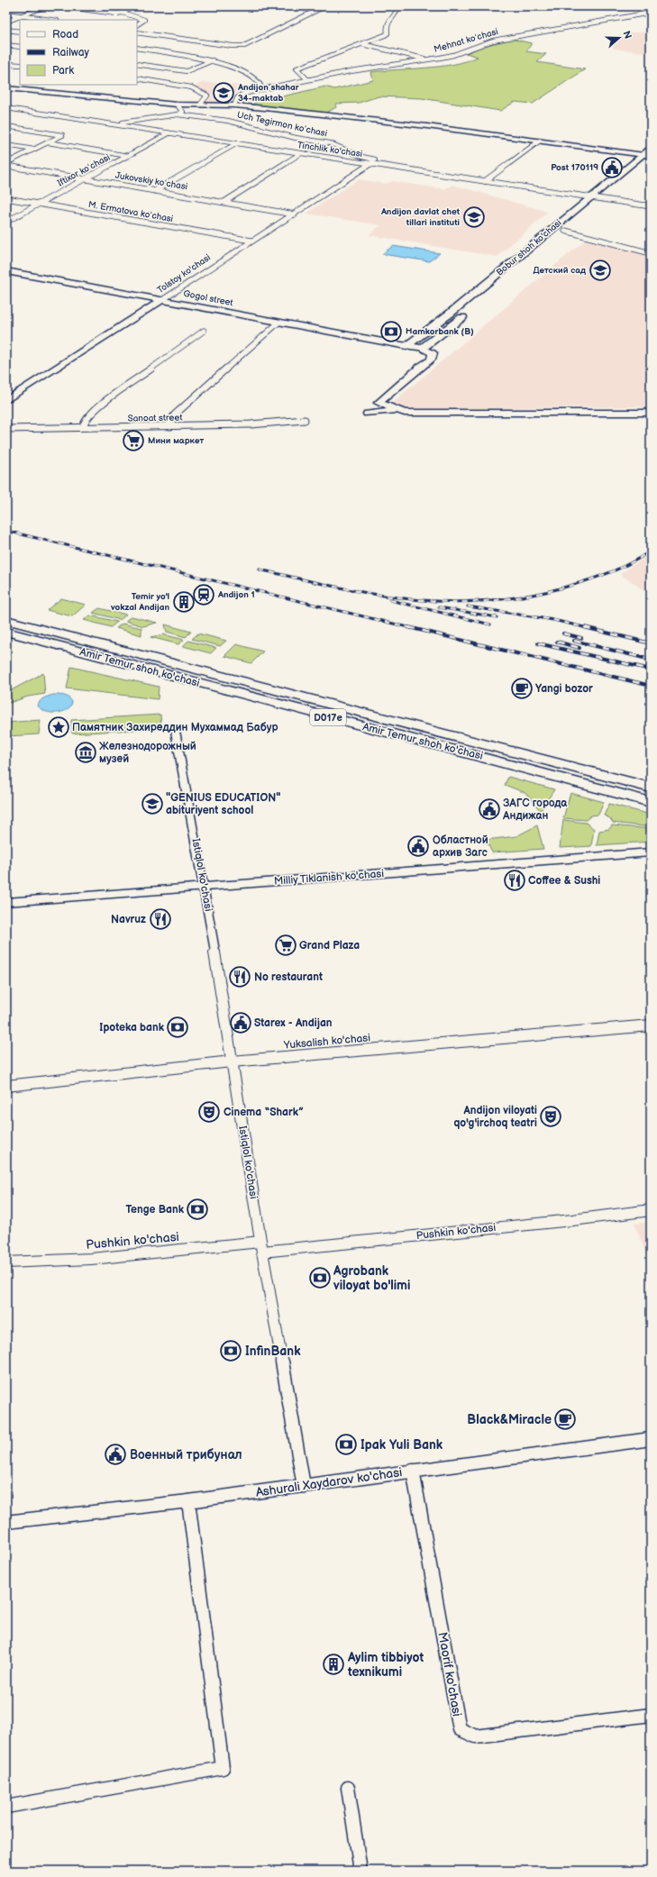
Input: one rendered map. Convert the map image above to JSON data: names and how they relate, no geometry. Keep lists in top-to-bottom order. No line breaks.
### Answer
{"streets":{"main road":["Bobur shoh ko'chasi","Amir Temur shoh ko'chasi","D017e"],"street":["Mehnat koʻchasi","Uch Tegirmon koʻchasi","Tinchlik ko'chasi","Iftixor koʻchasi","Jukovskiy koʻchasi","M. Ermatova koʻchasi","Tolstoy ko'chasi","Gogol street","Sanoat street","Istiqlol ko'chasi","Milliy Tiklanish ko'chasi","Yuksalish ko'chasi","Pushkin ko'chasi","Ashurali Xaydarov ko'chasi","Maorif ko'chasi"]},"crossings":[["Uch Tegirmon koʻchasi","Tinchlik ko'chasi"],["Uch Tegirmon koʻchasi","Tolstoy ko'chasi"],["Tinchlik ko'chasi","Iftixor koʻchasi"],["Tinchlik ko'chasi","Bobur shoh ko'chasi"],["Tinchlik ko'chasi","Tolstoy ko'chasi"],["Iftixor koʻchasi","Jukovskiy koʻchasi"],["Iftixor koʻchasi","M. Ermatova koʻchasi"],["Jukovskiy koʻchasi","Tolstoy ko'chasi"],["M. Ermatova koʻchasi","Tolstoy ko'chasi"],["Bobur shoh ko'chasi","Gogol street"],["Tolstoy ko'chasi","Gogol street"],["Istiqlol ko'chasi","Milliy Tiklanish ko'chasi"],["Istiqlol ko'chasi","Yuksalish ko'chasi"],["Istiqlol ko'chasi","Pushkin ko'chasi"],["Istiqlol ko'chasi","Ashurali Xaydarov ko'chasi"],["Ashurali Xaydarov ko'chasi","Maorif ko'chasi"]],"places":{"school or university":["Andijon shahar 34-maktab","Andijon davlat chet tillari instituti","Детский сад","\"GENIUS EDUCATION\" abituriyent school"],"public building":["Post 170119","ЗАГС города Андижан","Областной архив Загс","Starex - Andijan","Военный трибунал"],"bank":["Hamkorbank (B)","Ipoteka bank","Tenge Bank","Agrobank viloyat bo'limi","InfinBank","Ipak Yuli Bank"],"supermarket":["Мини маркет","Grand Plaza"],"station":["Andijon 1"],"building":["Temir yo'l vokzal Andijan","Aylim tibbiyot texnikumi"],"cafe":["Yangi bozor","Black&Miracle"],"place":["Памятник Захиреддин Мухаммад Бабур"],"museum":["Железнодорожный музей"],"restaurant":["Coffee & Sushi","Navruz","No restaurant"],"theatre":["Cinema “Shark”","Andijon viloyati qo'g'irchoq teatri"]},"legend":["Road","Railway","Park"],"north":"right"}
